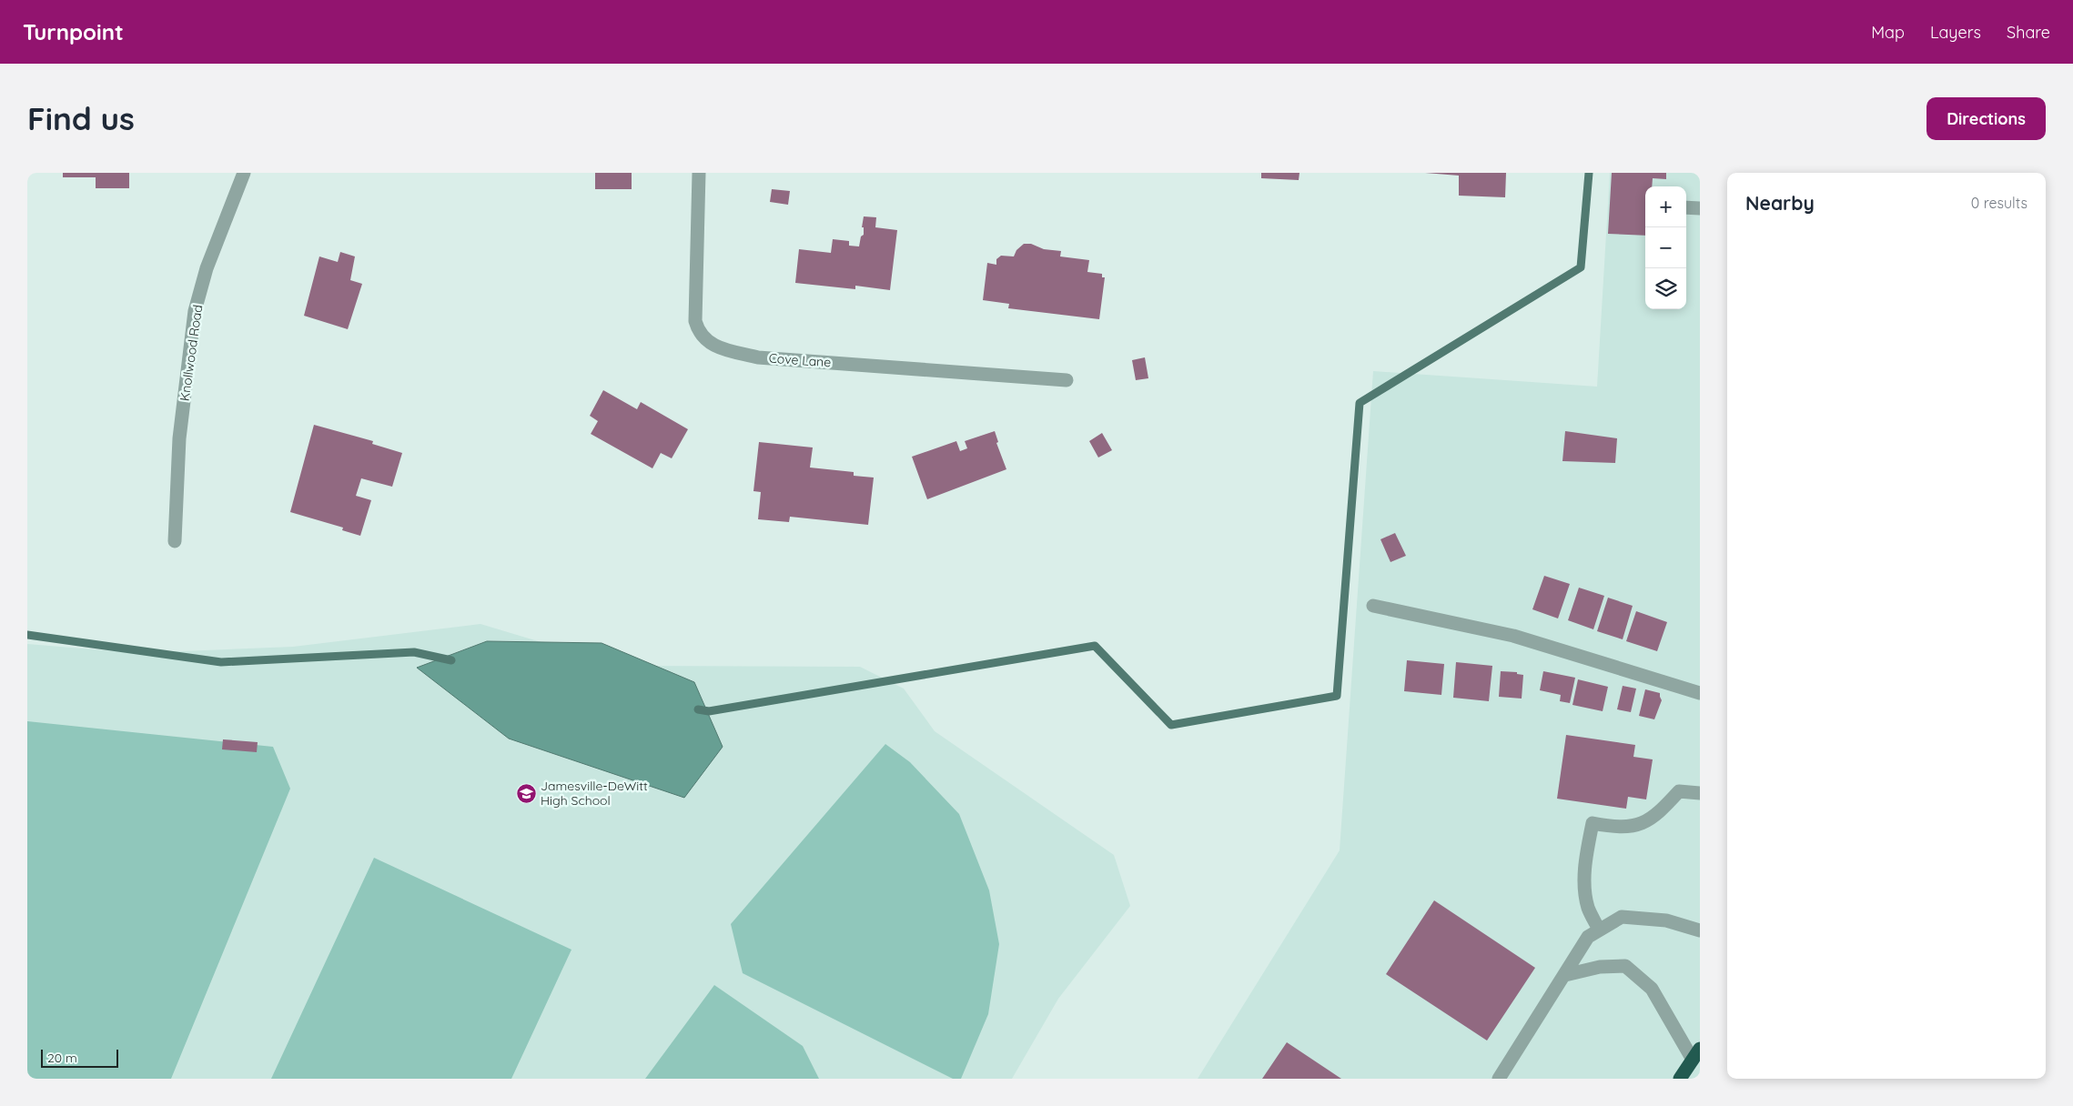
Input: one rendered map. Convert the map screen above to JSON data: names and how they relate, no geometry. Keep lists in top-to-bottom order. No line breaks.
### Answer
{"streets":{"street":["Knollwood Road","Cove Lane"]},"places":{"school or university":["Jamesville-DeWitt High School"]},"scale_bar":"20 m","page":{"header":"Turnpoint","nav":["Map","Layers","Share"],"buttons":"Directions","title":"Find us","heading":["Nearby","0 results"],"map_buttons":["+","−"],"scale":"20 m"}}
